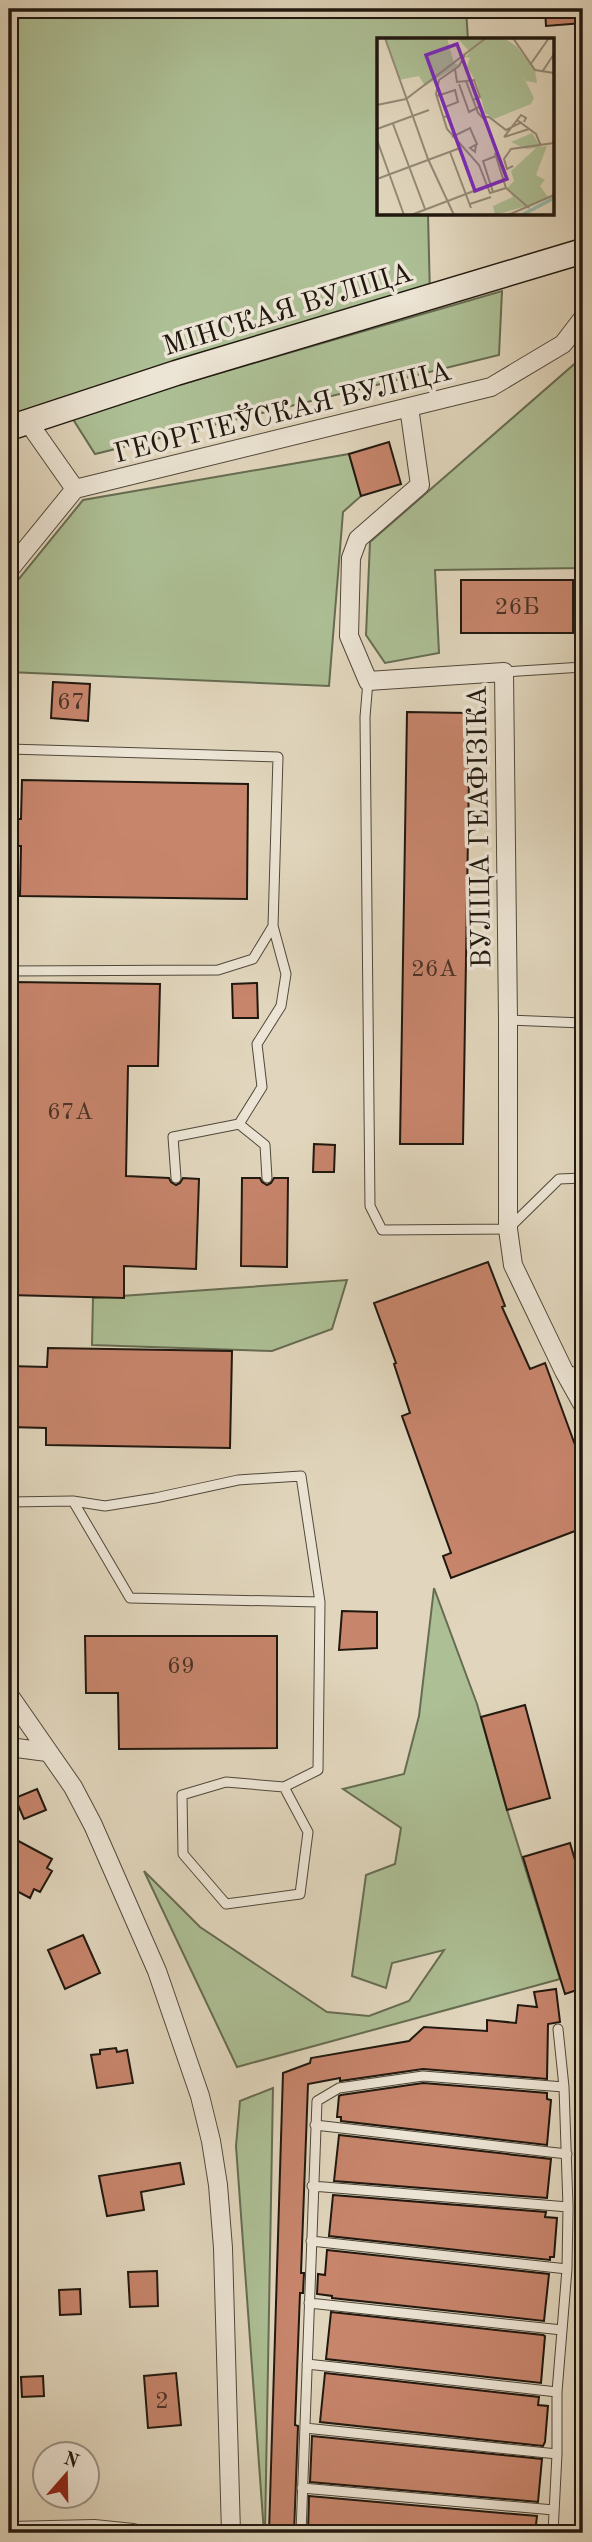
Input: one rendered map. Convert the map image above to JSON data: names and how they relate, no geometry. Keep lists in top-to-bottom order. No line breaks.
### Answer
{"streets":{"main road":["МІНСКАЯ ВУЛІЦА"],"street":["ГЕОРГІЕЎСКАЯ ВУЛІЦА","ВУЛІЦА ГЕАФІЗІКА"]},"house_numbers":["26Б","67","26А","67А","69","2"],"north":"top"}
